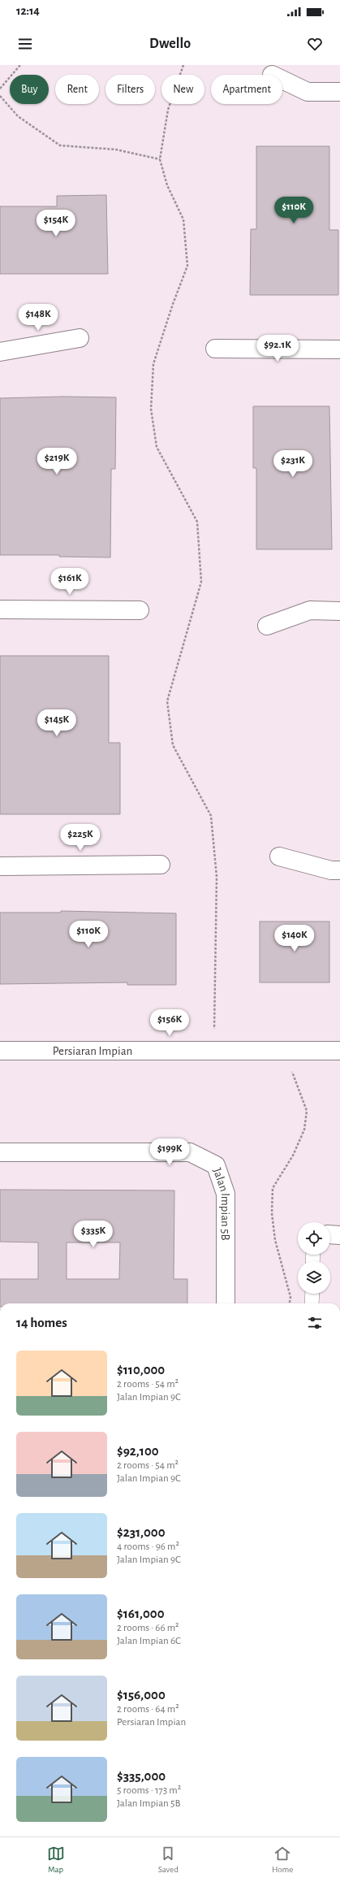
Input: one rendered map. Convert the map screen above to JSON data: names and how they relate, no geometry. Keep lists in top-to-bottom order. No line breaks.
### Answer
{"streets":{"street":["Persiaran Impian","Jalan Impian 5B"]},"page":{"status":"12:14","header":"Dwello","chip":["Buy","Rent","Filters","New","Apartment"],"price":["$110K","$154K","$148K","$92.1K","$219K","$231K","$161K","$145K","$225K","$110K","$140K","$156K","$199K","$335K"],"heading":"14 homes","list":[{"name":"$110,000","note":"2 rooms · 54 m² · Jalan Impian 9C"},{"name":"$92,100","note":"2 rooms · 54 m² · Jalan Impian 9C"},{"name":"$231,000","note":"4 rooms · 96 m² · Jalan Impian 9C"},{"name":"$161,000","note":"2 rooms · 66 m² · Jalan Impian 6C"},{"name":"$156,000","note":"2 rooms · 64 m² · Persiaran Impian"},{"name":"$335,000","note":"5 rooms · 173 m² · Jalan Impian 5B"}],"tabs":["Map","Saved","Home"]}}
